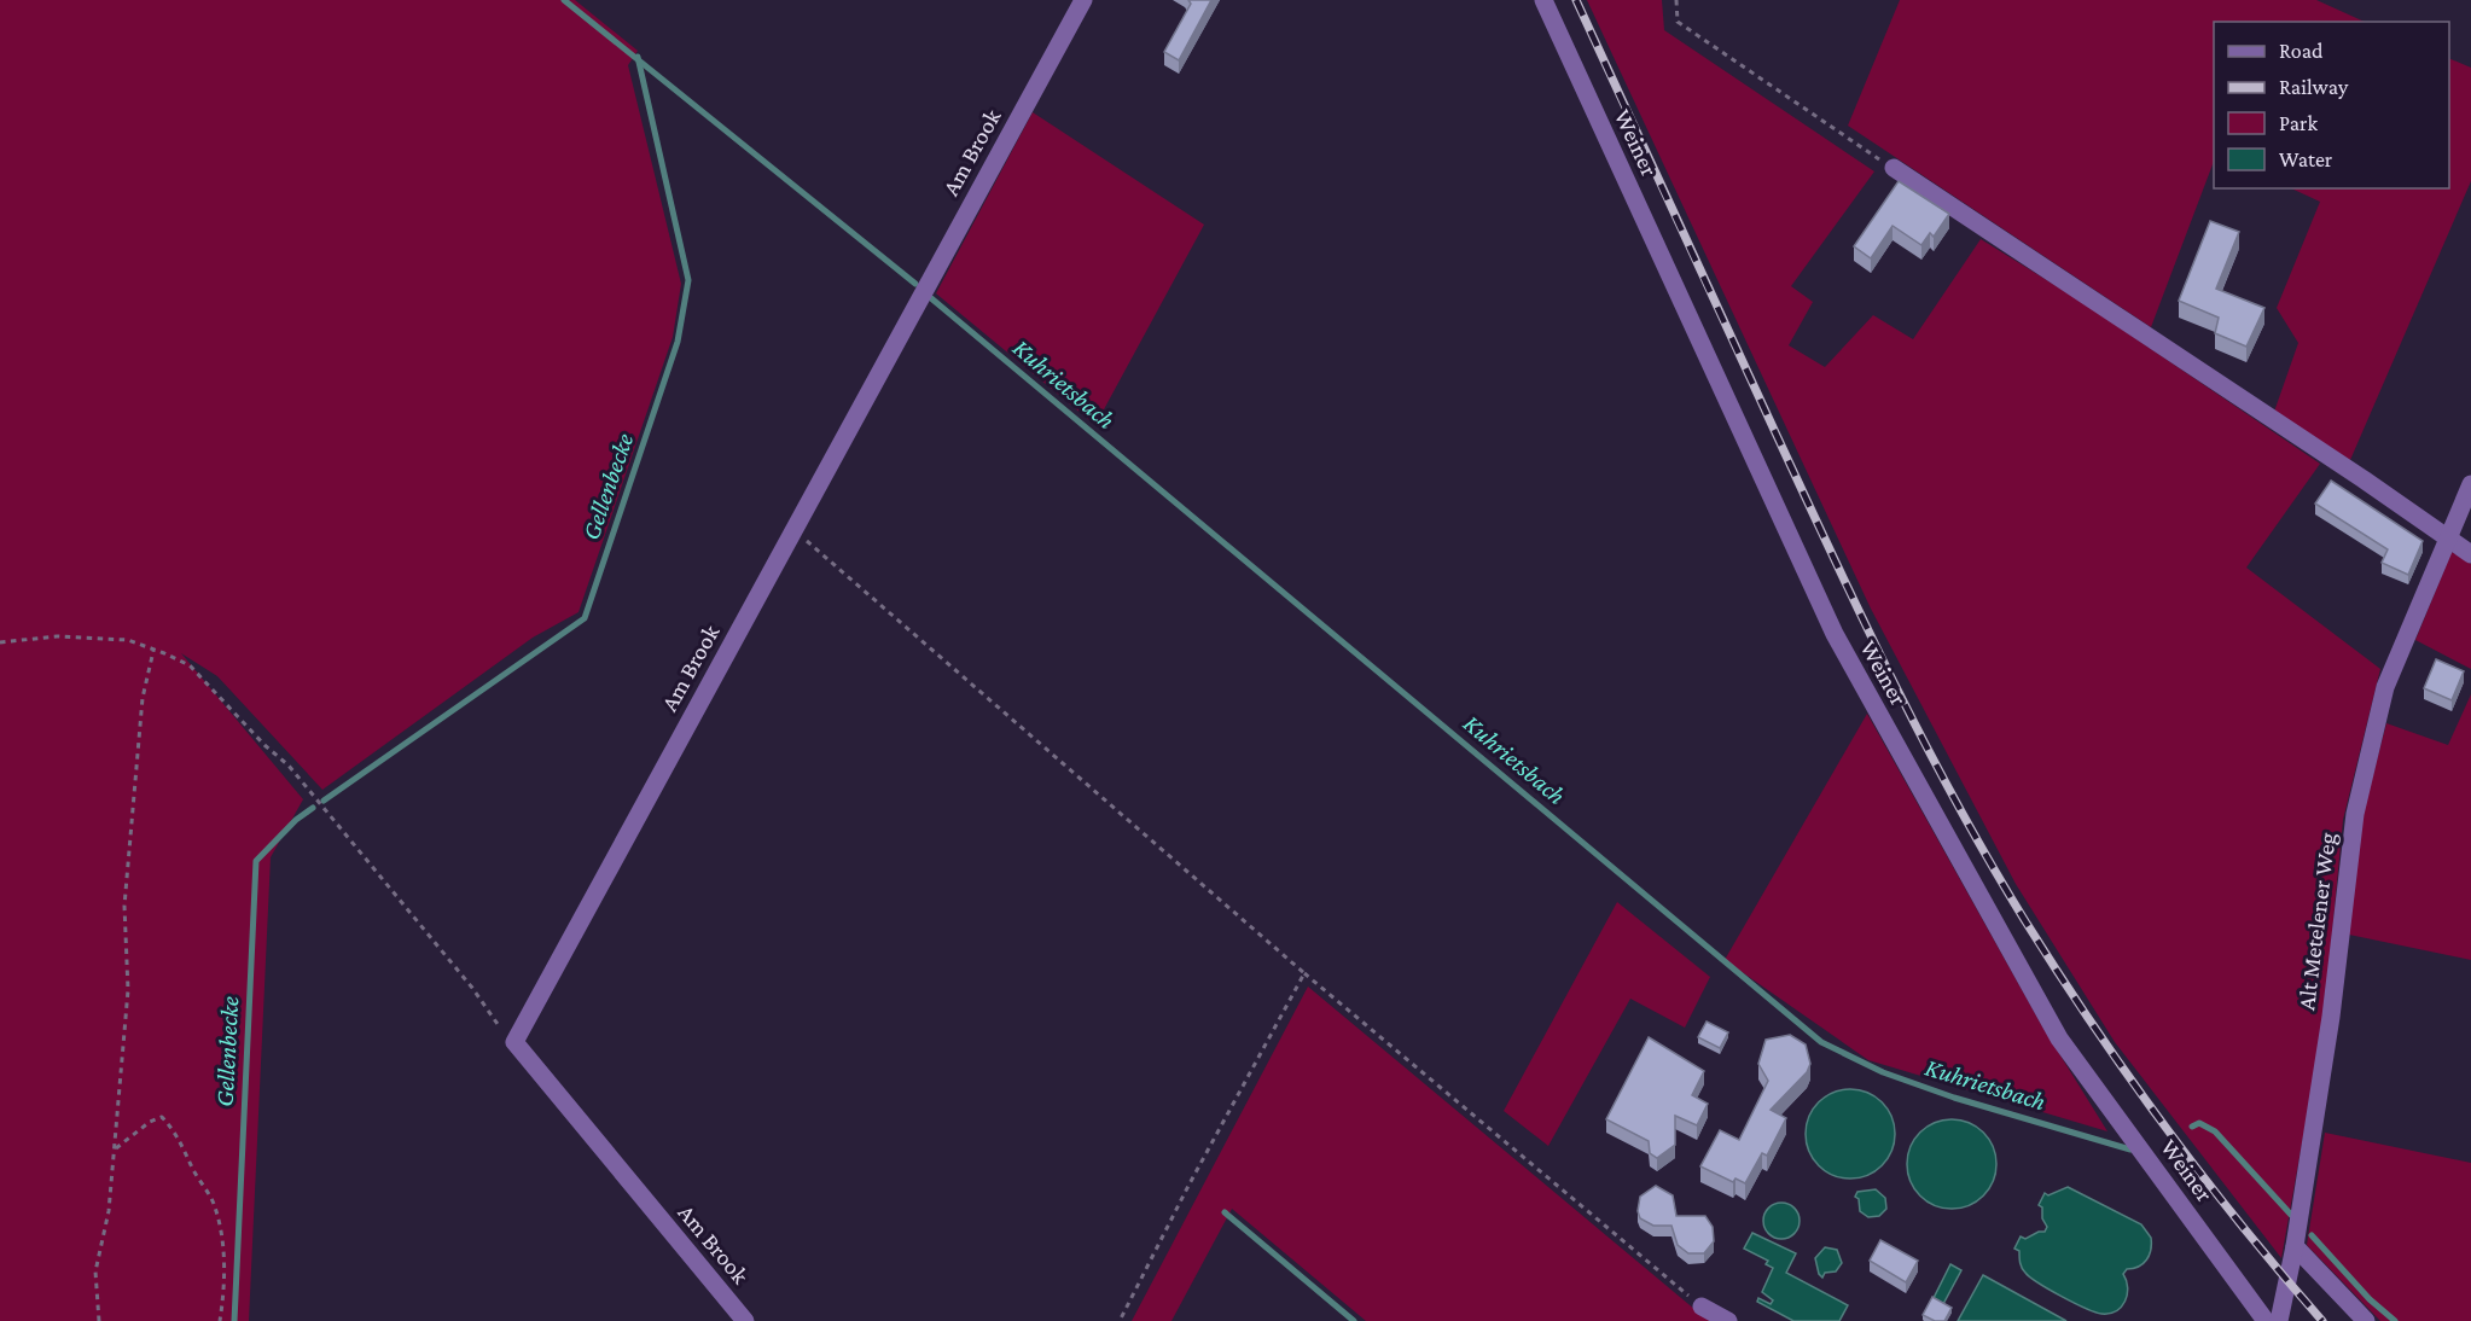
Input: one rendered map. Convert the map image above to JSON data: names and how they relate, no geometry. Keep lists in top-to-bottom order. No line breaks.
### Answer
{"streets":{"street":["Weiner","Am Brook","Alt Metelener Weg"]},"water":["Kuhrietsbach","Gellenbecke"],"legend":["Road","Railway","Park","Water"]}
